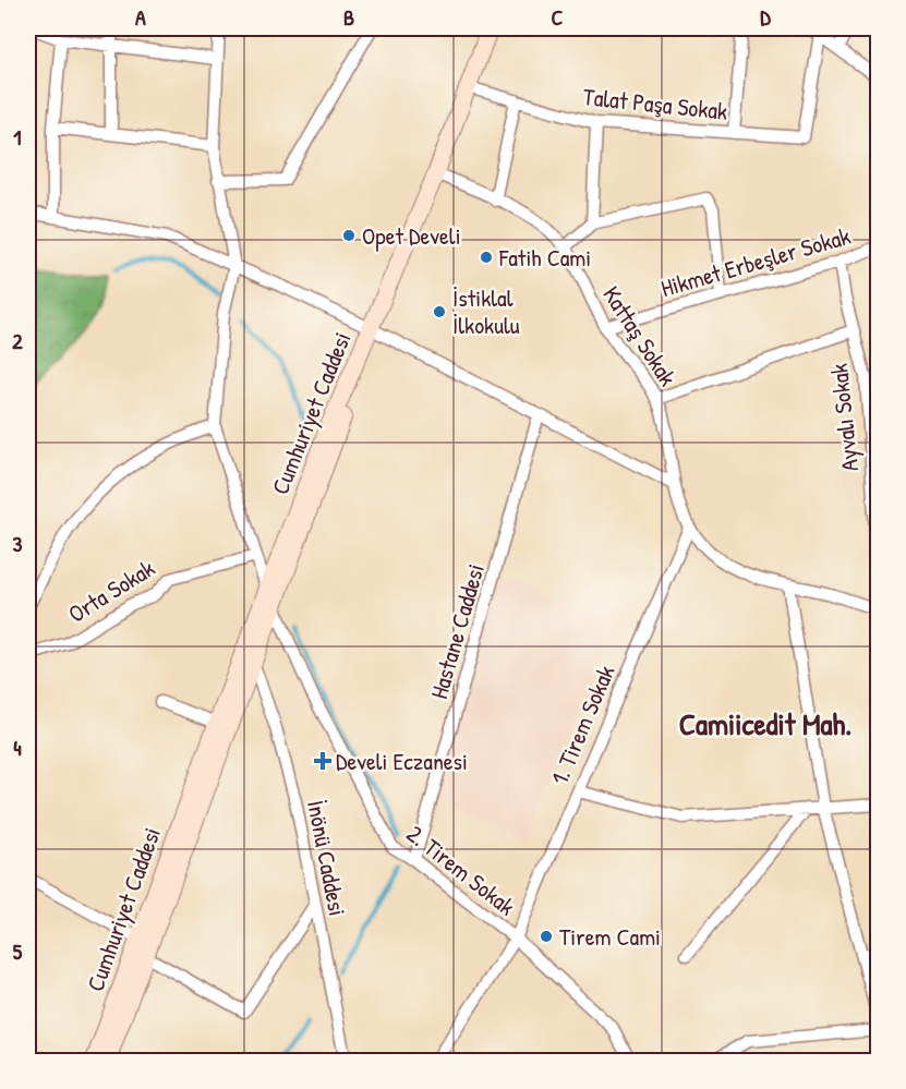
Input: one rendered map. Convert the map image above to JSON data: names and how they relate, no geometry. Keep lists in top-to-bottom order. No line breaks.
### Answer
{"streets":{"main road":["Cumhuriyet Caddesi"],"street":["Talat Paşa Sokak","Hikmet Erbeşler Sokak","Kattaş Sokak","Ayvalı Sokak","Orta Sokak","Hastane Caddesi","1. Tirem Sokak","İnönü Caddesi","2. Tirem Sokak"]},"crossings":[["Hikmet Erbeşler Sokak","Kattaş Sokak"],["Hikmet Erbeşler Sokak","Ayvalı Sokak"],["Kattaş Sokak","Ayvalı Sokak"],["Kattaş Sokak","1. Tirem Sokak"],["Cumhuriyet Caddesi","İnönü Caddesi"],["Cumhuriyet Caddesi","2. Tirem Sokak"],["Hastane Caddesi","2. Tirem Sokak"],["1. Tirem Sokak","2. Tirem Sokak"]],"districts":["Camiicedit Mah."],"places":{"other":["Opet Develi","Fatih Cami","İstiklal İlkokulu","Tirem Cami"],"health":["Develi Eczanesi"]},"grid":{"columns":["A","B","C","D"],"rows":["1","2","3","4","5"]}}
